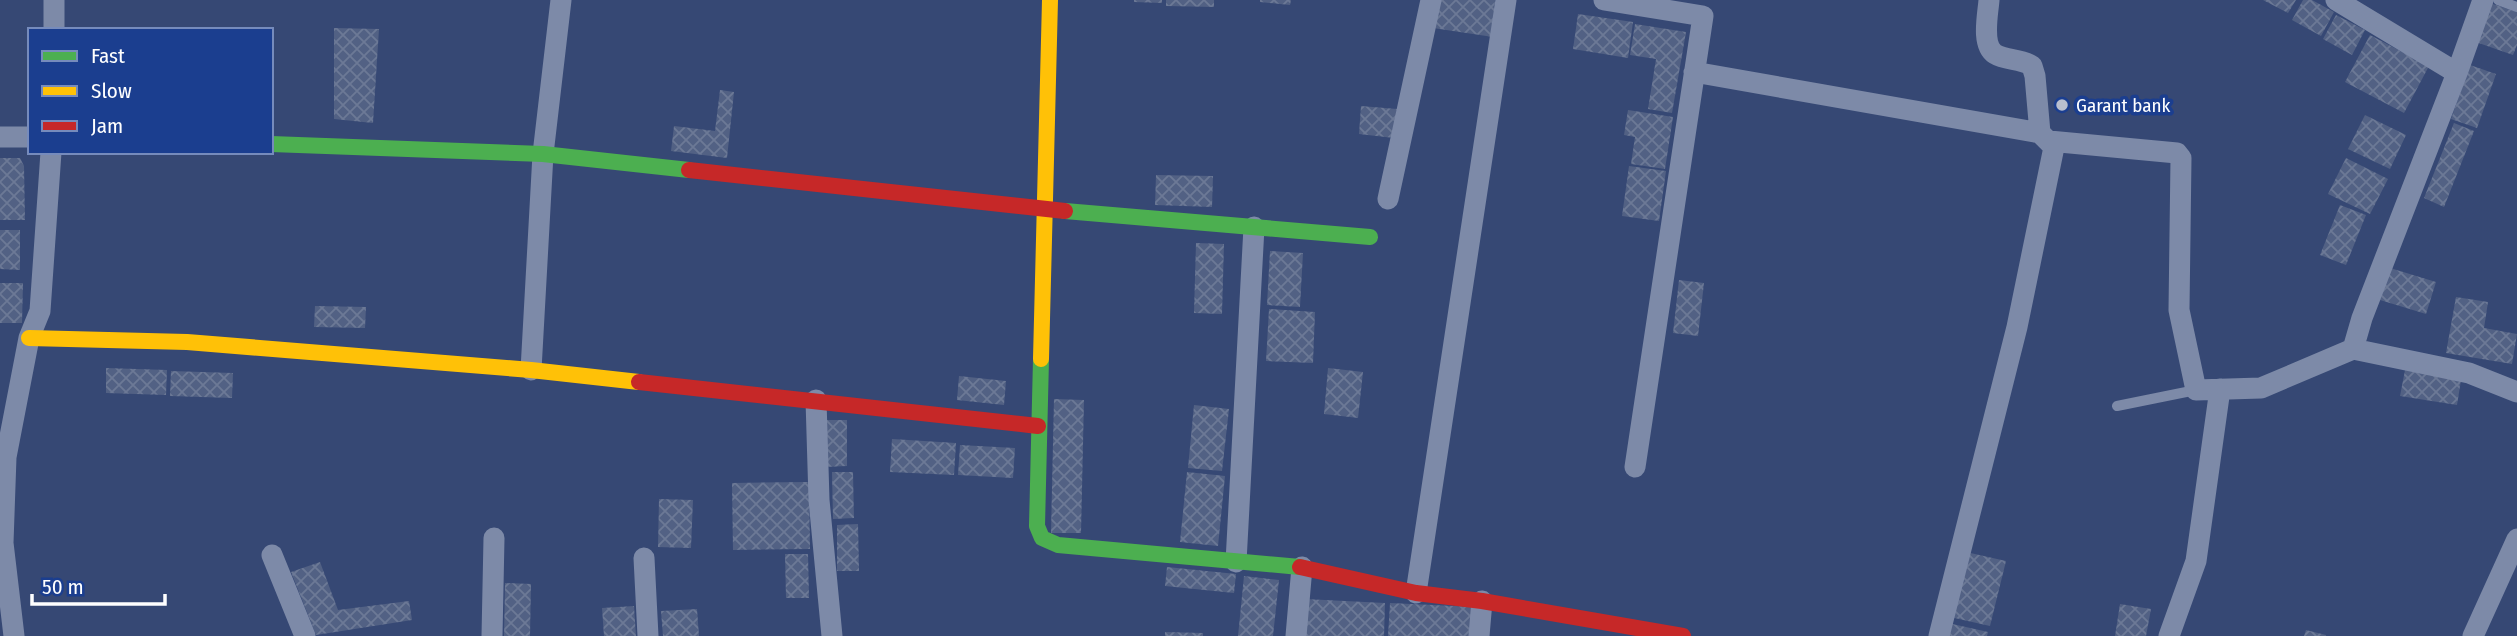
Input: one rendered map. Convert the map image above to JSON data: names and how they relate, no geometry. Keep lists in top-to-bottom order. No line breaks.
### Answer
{"places":["Garant bank"],"legend":["Fast","Slow","Jam"],"scale_bar":"50 m"}
